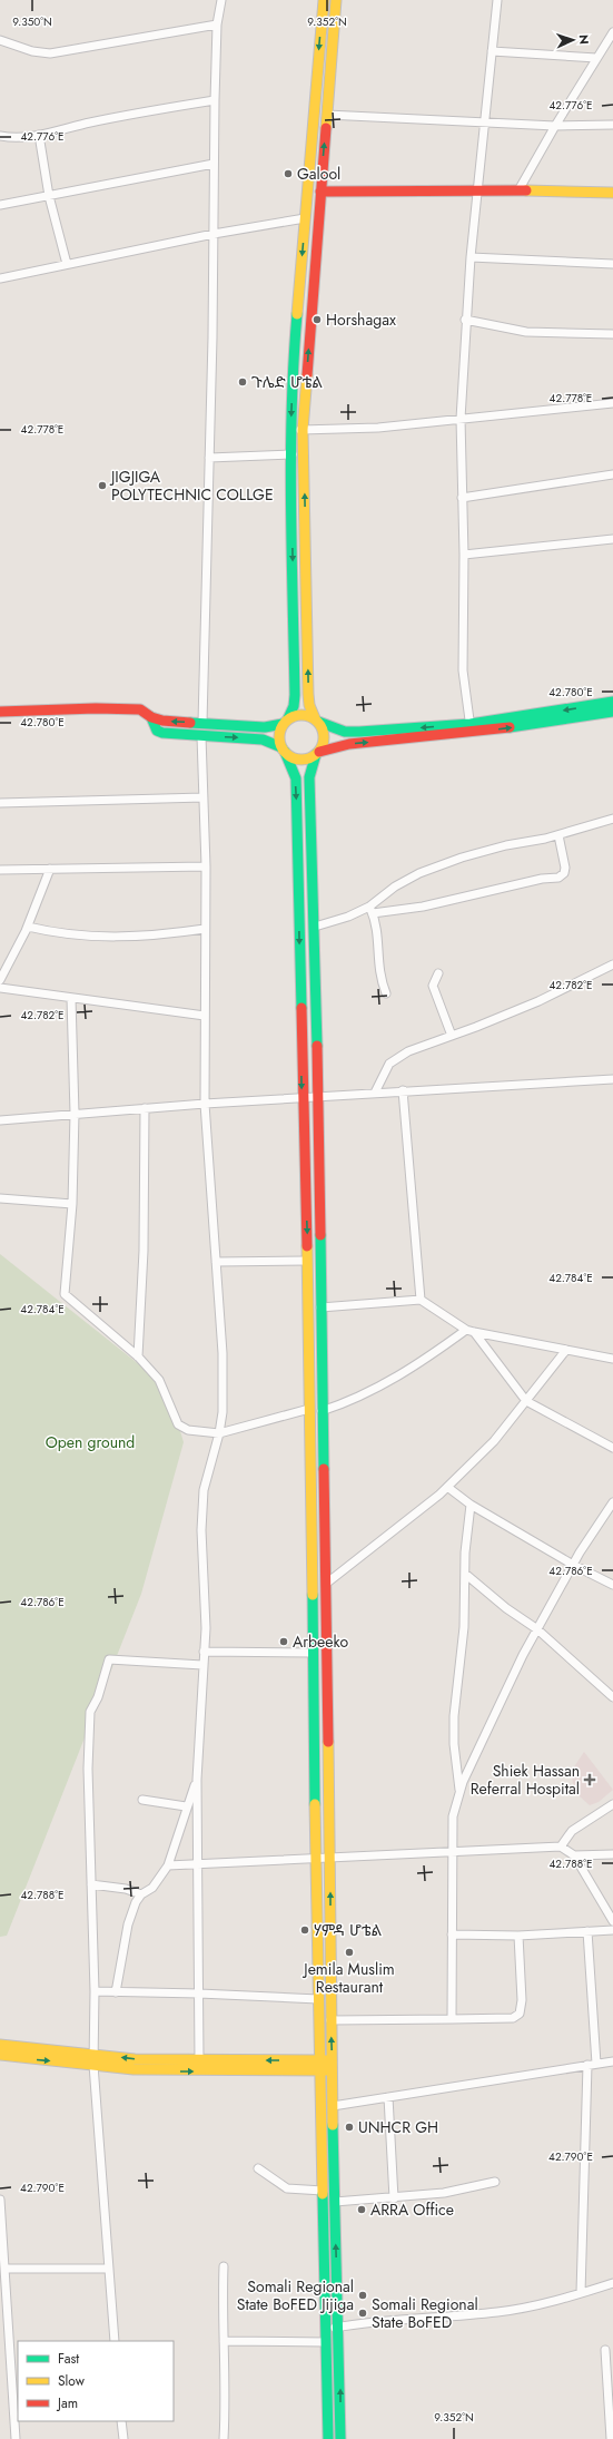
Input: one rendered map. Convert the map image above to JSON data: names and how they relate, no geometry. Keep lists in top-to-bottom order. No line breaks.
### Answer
{"parks":["Open ground"],"places":{"other":["Galool","Horshagax","ጉሌድ ሆቴል","JIGJIGA POLYTECHNIC COLLGE","Arbeeko","ሃምዳ ሆቴል","Jemila Muslim Restaurant","UNHCR GH","ARRA Office","Somali Regional State BoFED Jijiga","Somali Regional State BoFED"],"health":["Shiek Hassan Referral Hospital"]},"legend":["Fast","Slow","Jam"],"north":"right","coordinates":["9.350°N","9.352°N","42.776°E","42.778°E","42.780°E","42.782°E","42.784°E","42.786°E","42.788°E","42.790°E"]}
